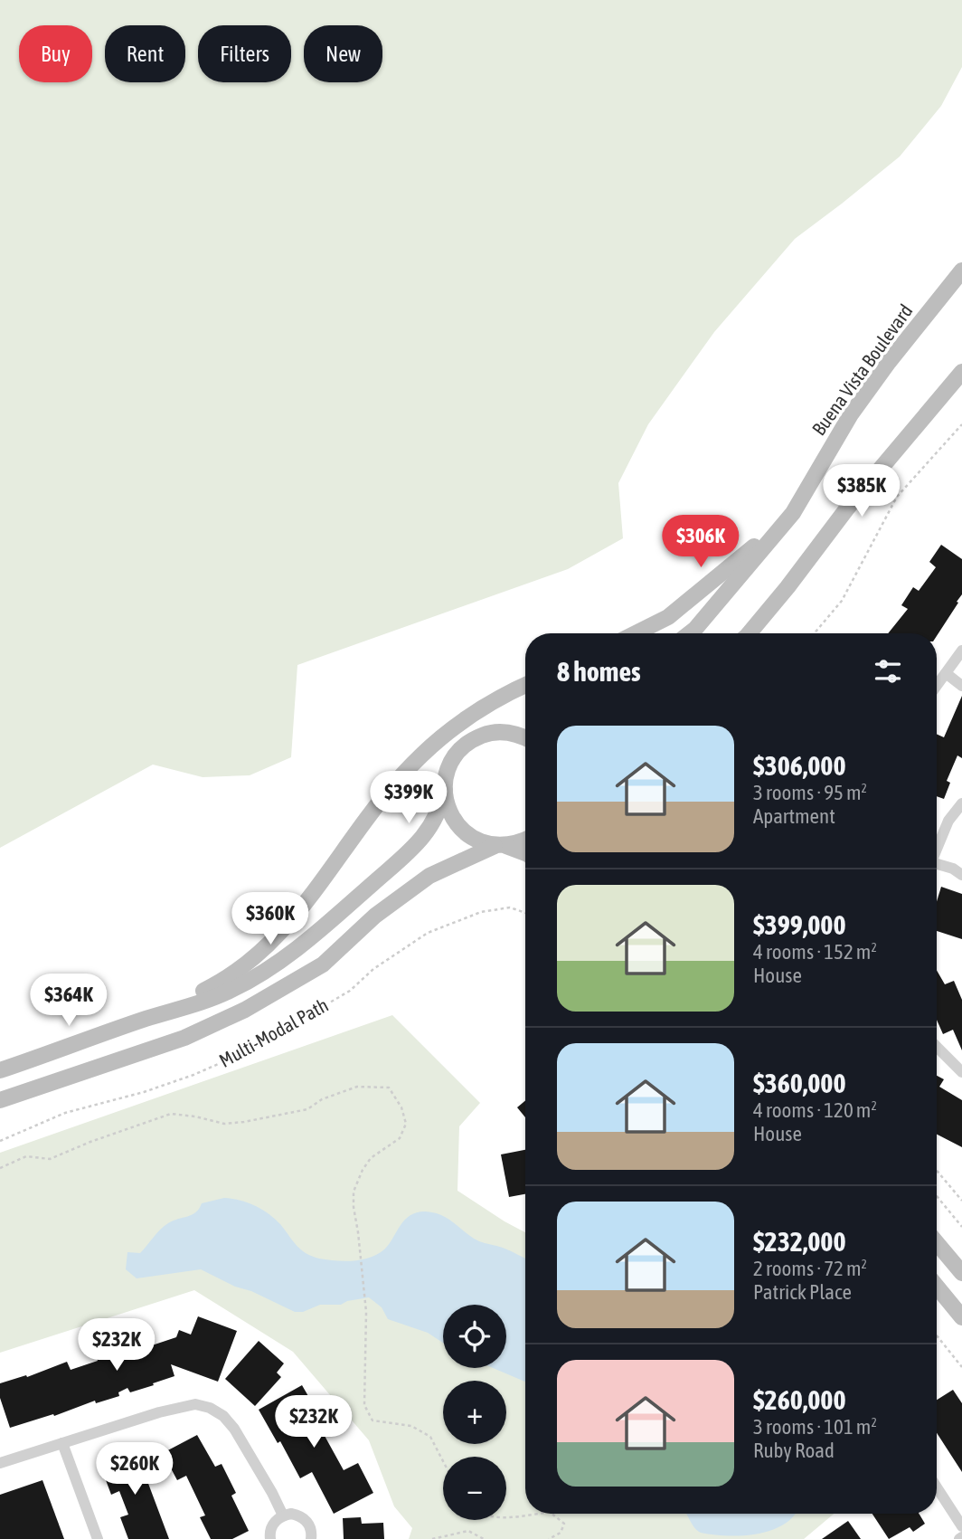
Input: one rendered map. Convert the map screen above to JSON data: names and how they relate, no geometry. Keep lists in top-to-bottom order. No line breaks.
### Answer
{"streets":{"main road":["Buena Vista Boulevard"],"path":["Multi-Modal Path"]},"page":{"chip":["Buy","Rent","Filters","New"],"price":["$385K","$306K","$399K","$360K","$364K","$232K","$232K","$260K"],"heading":"8 homes","list":[{"name":"$306,000","note":"3 rooms · 95 m² · Apartment"},{"name":"$399,000","note":"4 rooms · 152 m² · House"},{"name":"$360,000","note":"4 rooms · 120 m² · House"},{"name":"$232,000","note":"2 rooms · 72 m² · Patrick Place"},{"name":"$260,000","note":"3 rooms · 101 m² · Ruby Road"}],"map_buttons":["+","−"]}}
